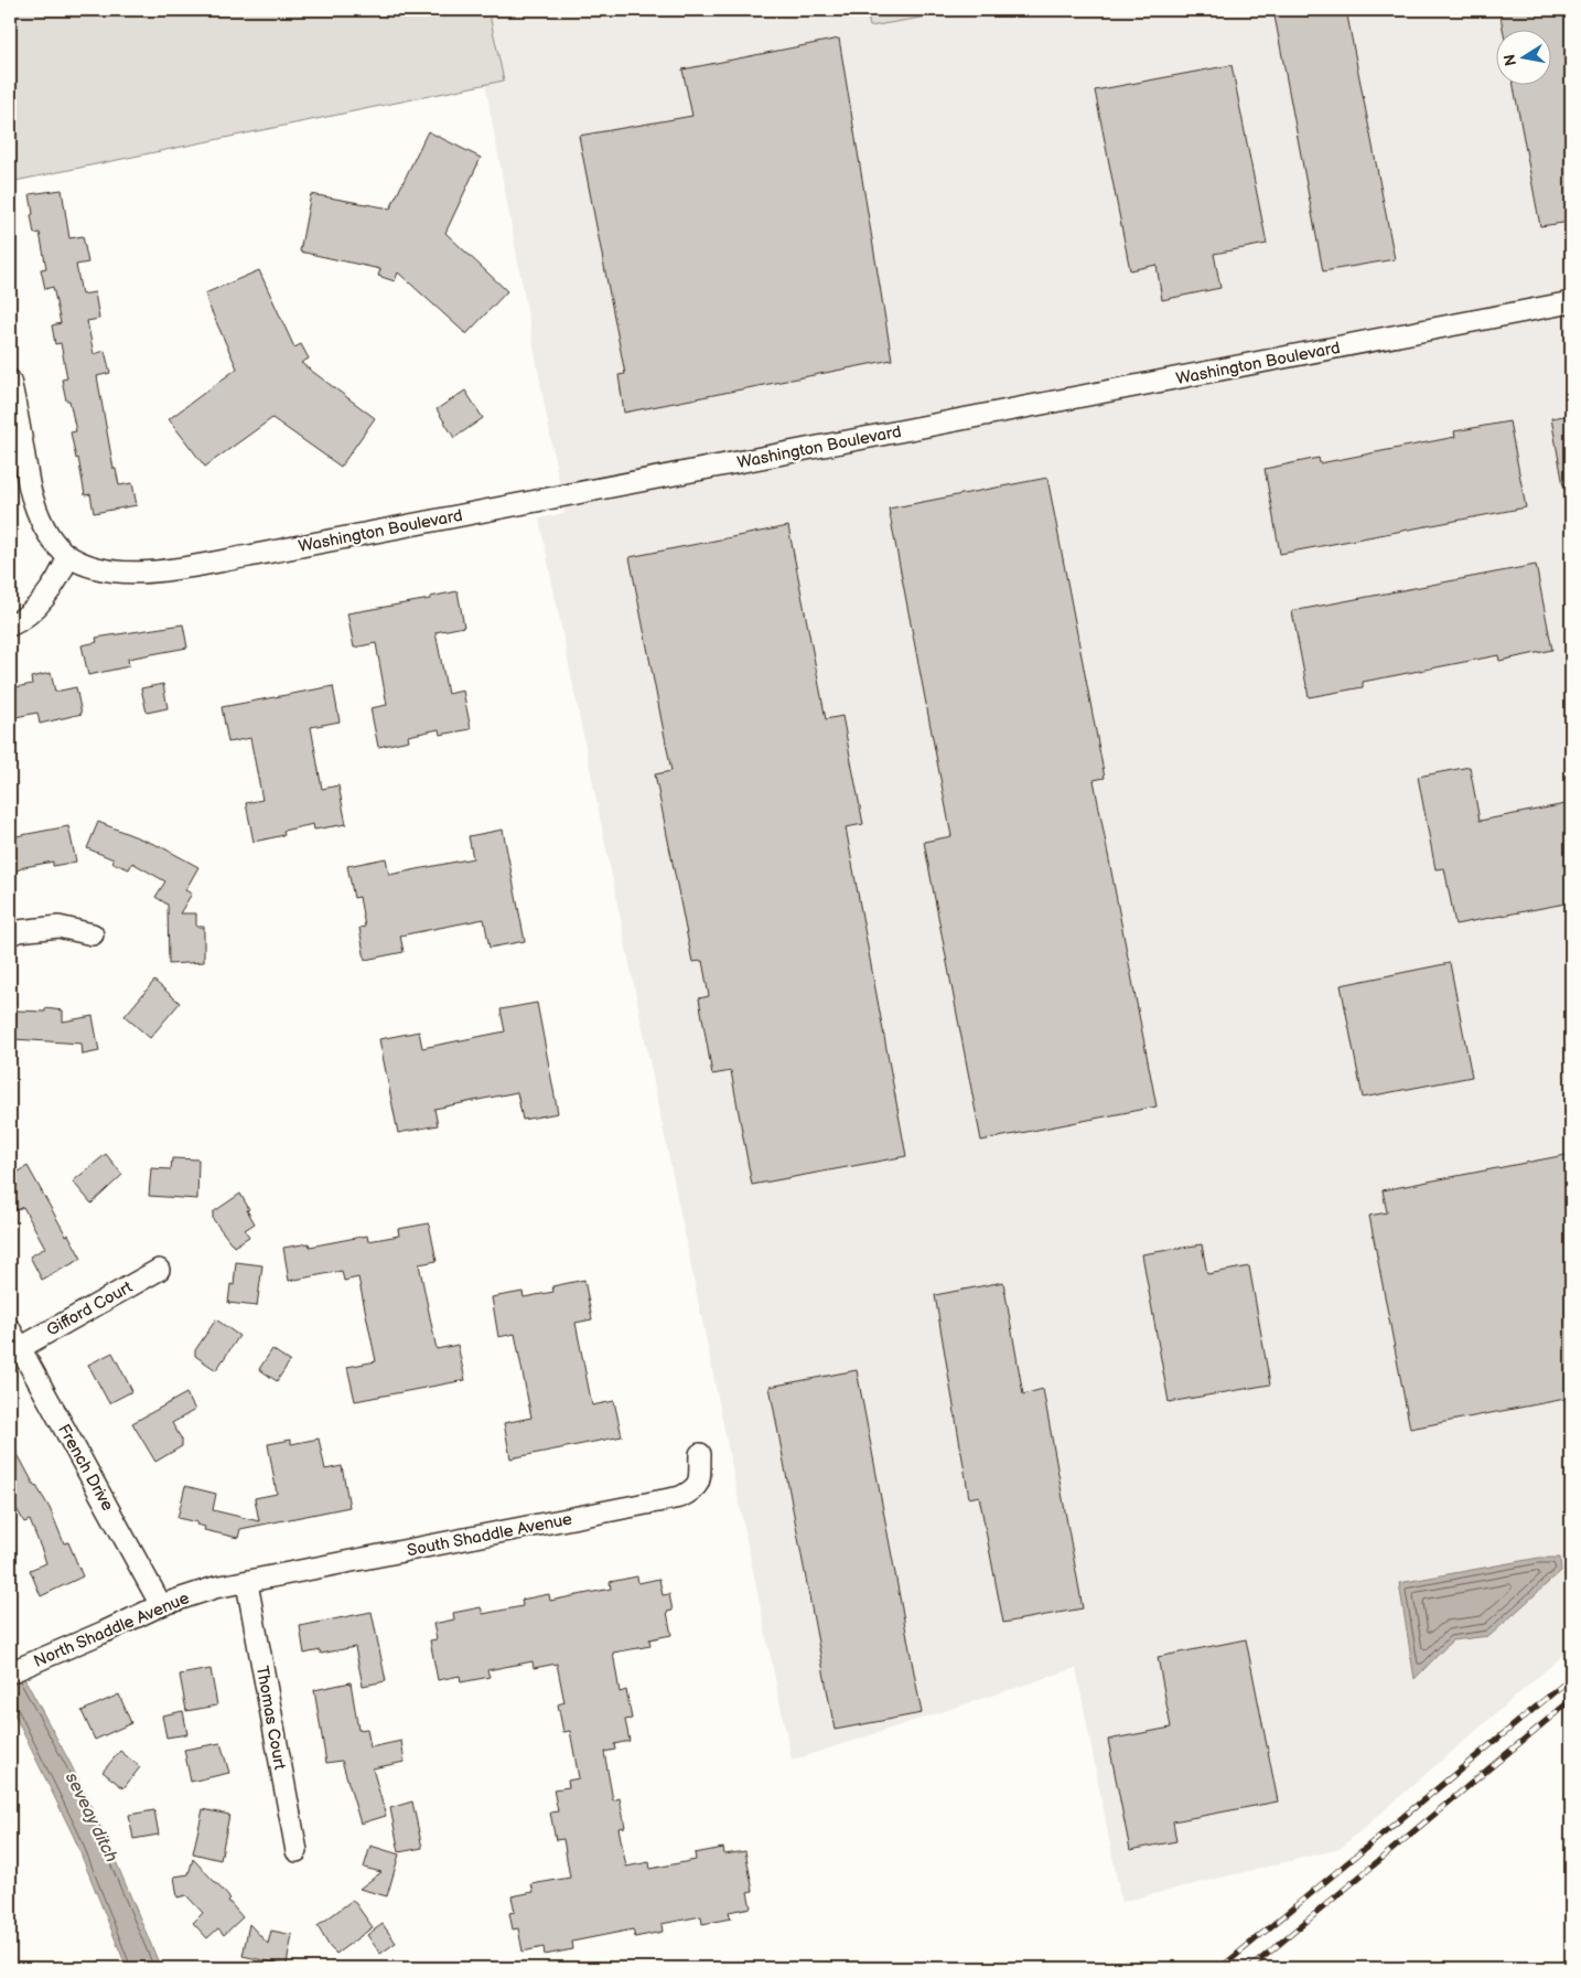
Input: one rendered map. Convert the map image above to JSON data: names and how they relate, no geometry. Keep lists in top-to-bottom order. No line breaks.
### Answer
{"streets":{"street":["Washington Boulevard","Gifford Court","French Drive","South Shaddle Avenue","North Shaddle Avenue","Thomas Court"]},"crossings":[["Gifford Court","French Drive"],["French Drive","North Shaddle Avenue"],["South Shaddle Avenue","North Shaddle Avenue"],["South Shaddle Avenue","Thomas Court"],["North Shaddle Avenue","Thomas Court"]],"water":["seveay ditch"],"north":"left"}
